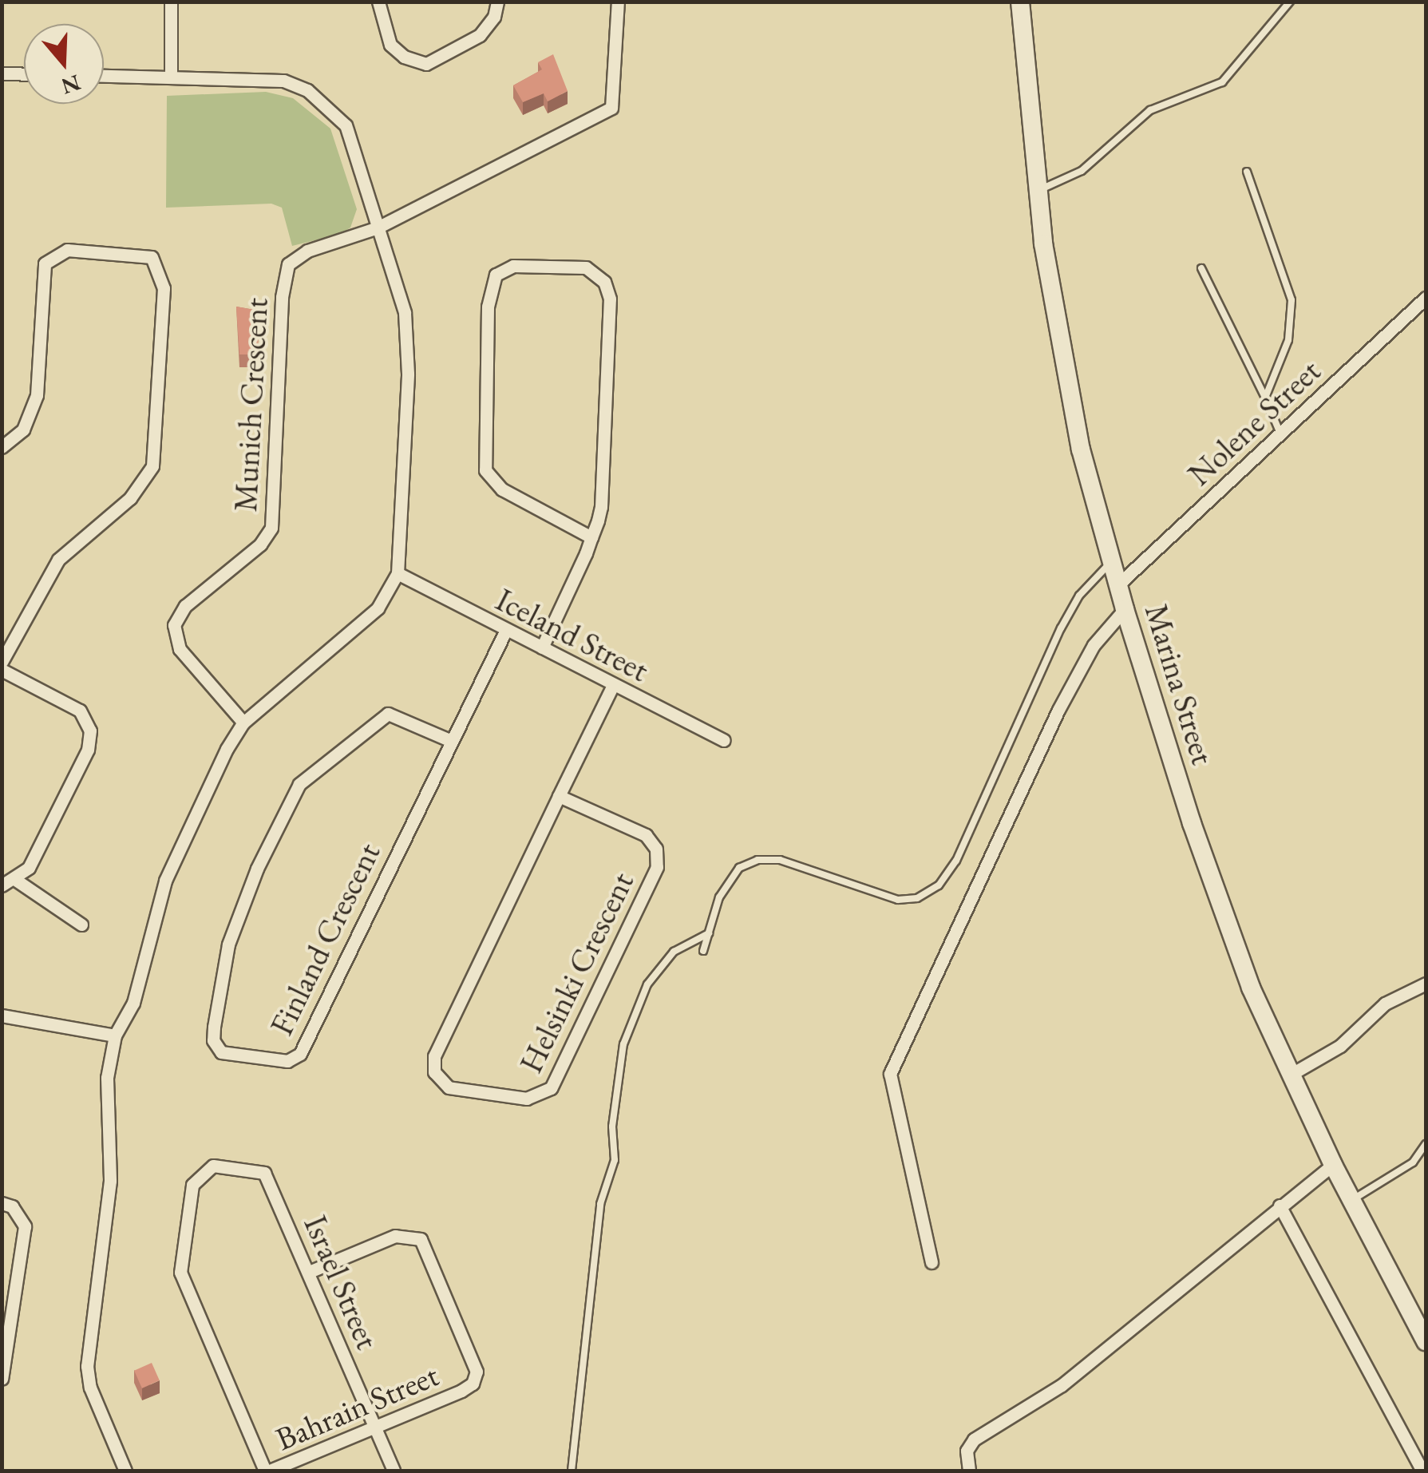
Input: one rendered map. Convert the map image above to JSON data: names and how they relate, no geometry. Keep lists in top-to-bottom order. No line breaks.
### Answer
{"streets":{"main road":["Marina Street"],"street":["Munich Crescent","Nolene Street","Iceland Street","Finland Crescent","Helsinki Crescent","Israel Street","Bahrain Street"]},"crossings":[["Nolene Street","Marina Street"],["Iceland Street","Finland Crescent"],["Iceland Street","Helsinki Crescent"],["Israel Street","Bahrain Street"]],"north":"bottom"}
